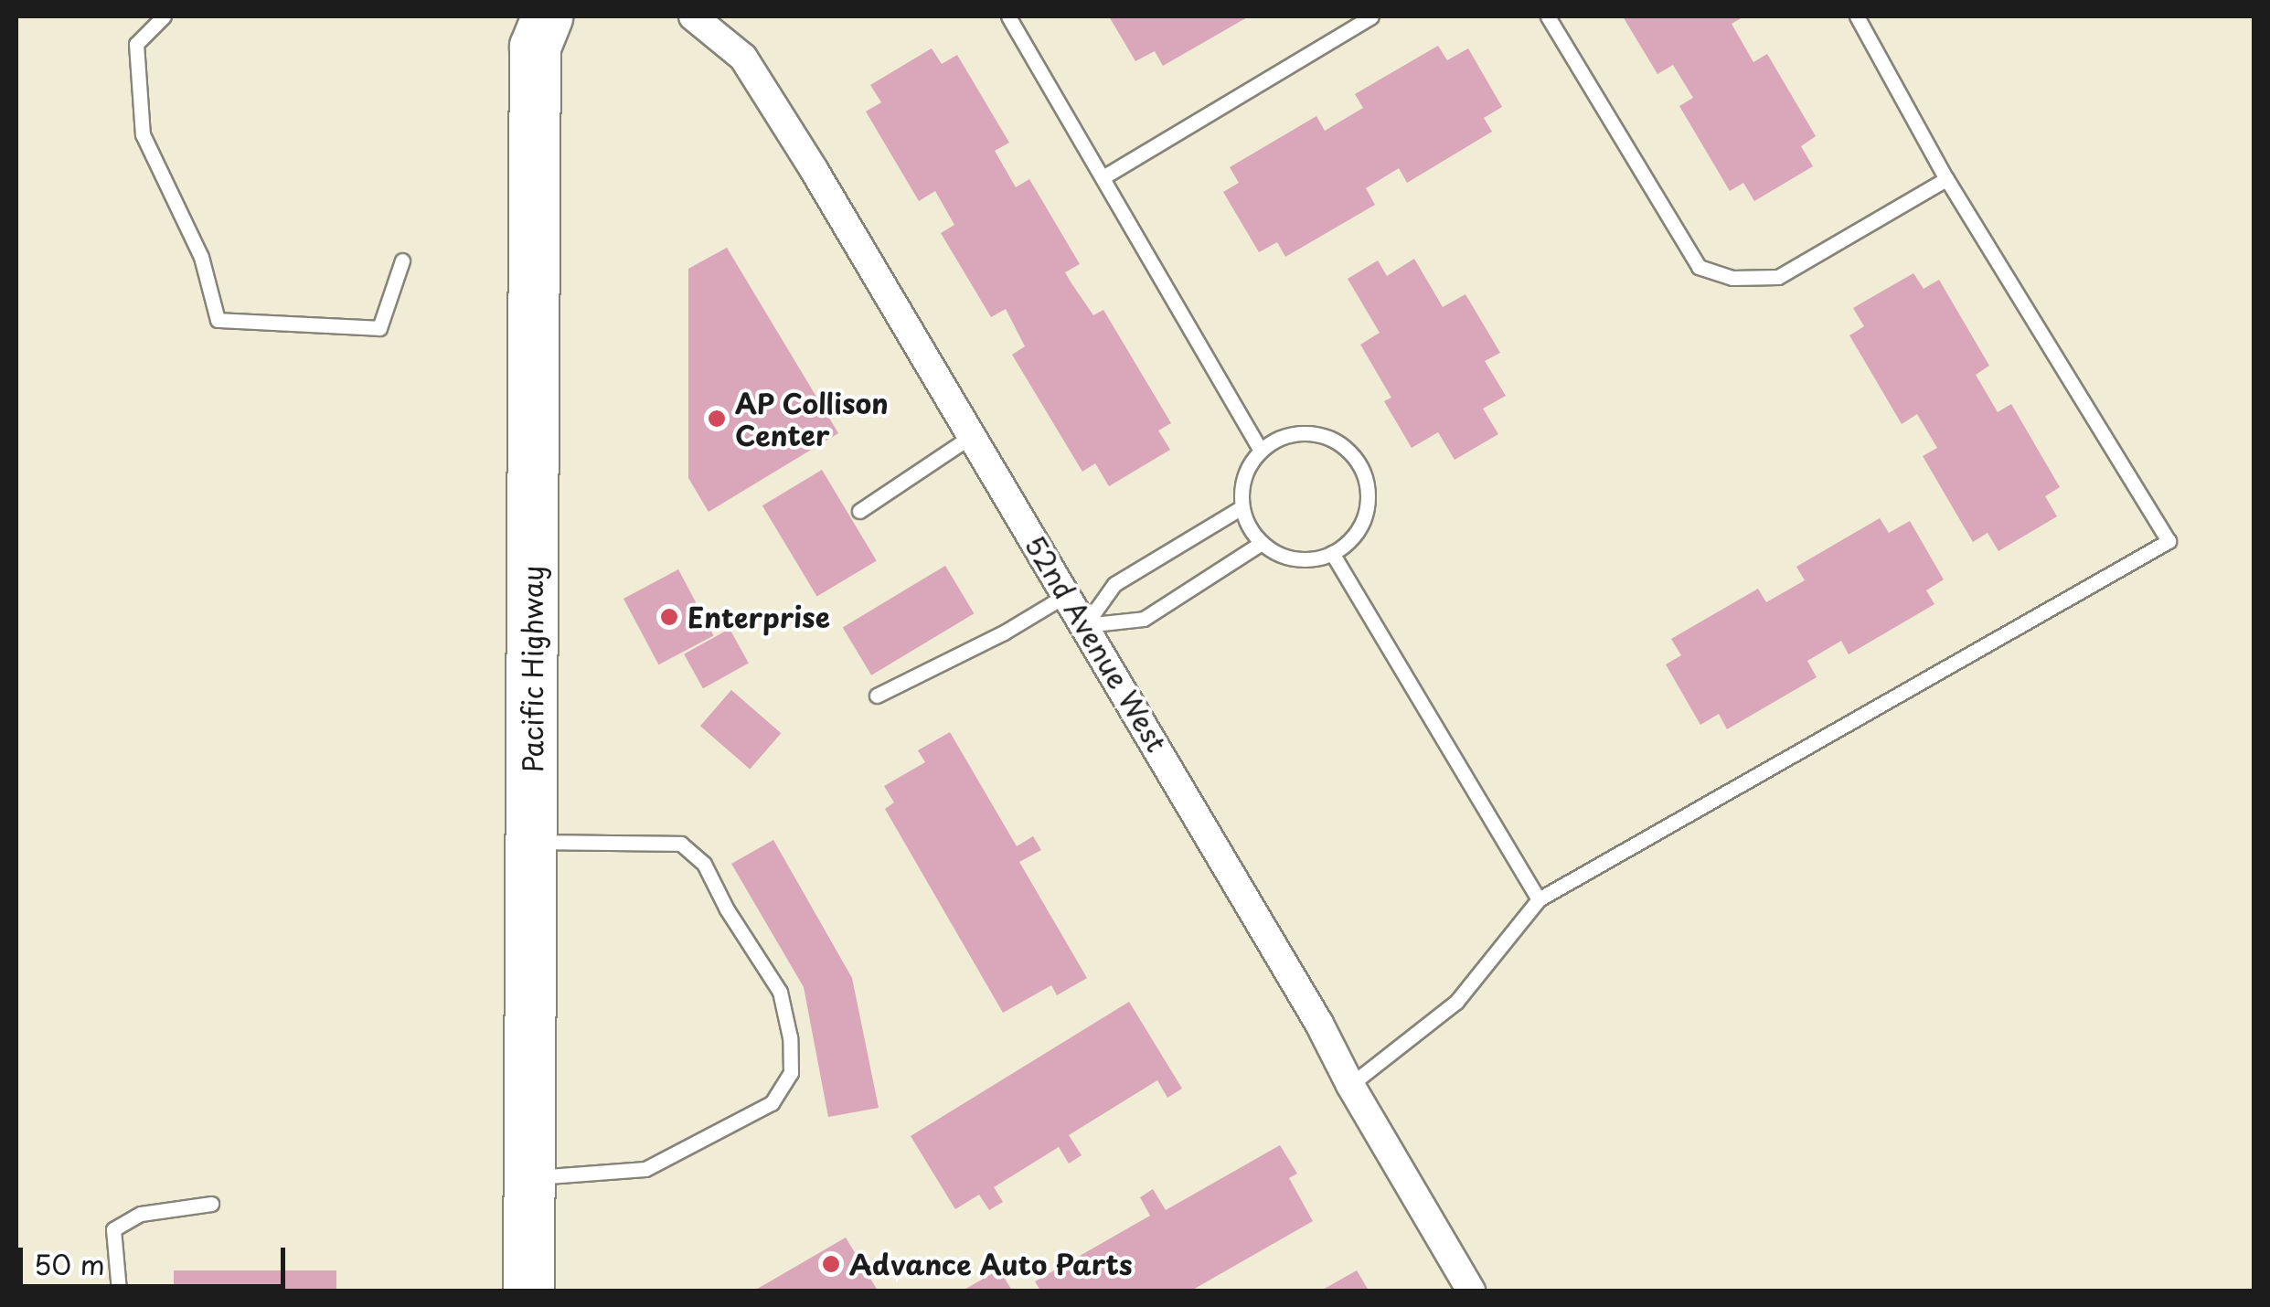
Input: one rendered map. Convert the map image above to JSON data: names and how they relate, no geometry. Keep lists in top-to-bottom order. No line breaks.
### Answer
{"streets":{"highway":["Pacific Highway"],"street":["52nd Avenue West"]},"places":["AP Collison Center","Enterprise","Advance Auto Parts"],"scale_bar":"50 m"}
